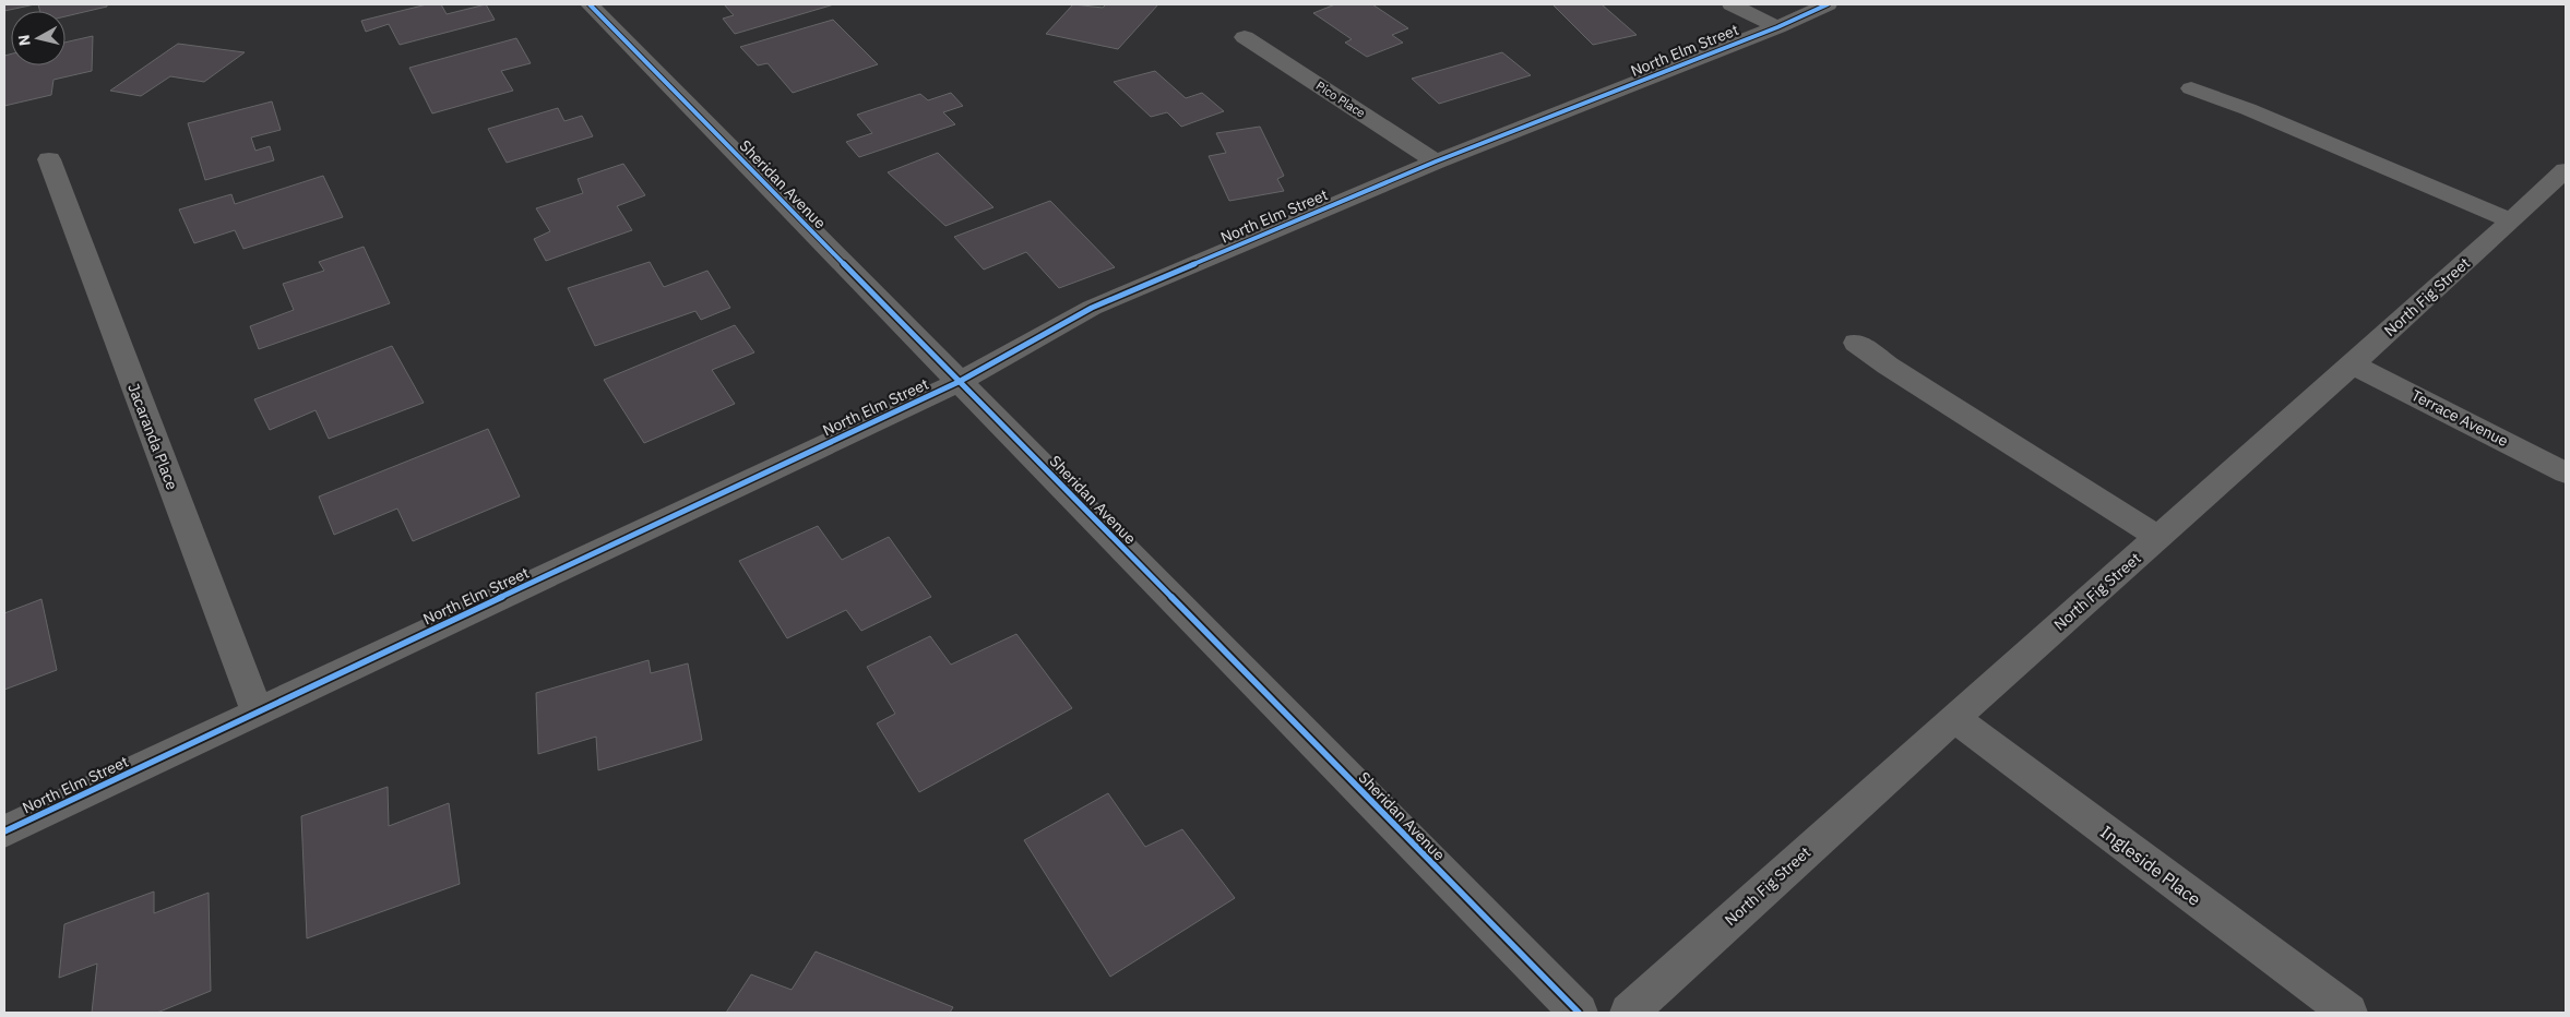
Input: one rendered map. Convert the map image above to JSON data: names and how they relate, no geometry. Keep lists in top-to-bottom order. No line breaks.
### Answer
{"streets":{"street":["North Elm Street","Pico Place","Sheridan Avenue","North Fig Street","Terrace Avenue","Jacaranda Place","Ingleside Place"]},"crossings":[["North Elm Street","Pico Place"],["North Elm Street","Sheridan Avenue"],["North Elm Street","Jacaranda Place"],["North Fig Street","Terrace Avenue"],["North Fig Street","Ingleside Place"]],"north":"left"}
